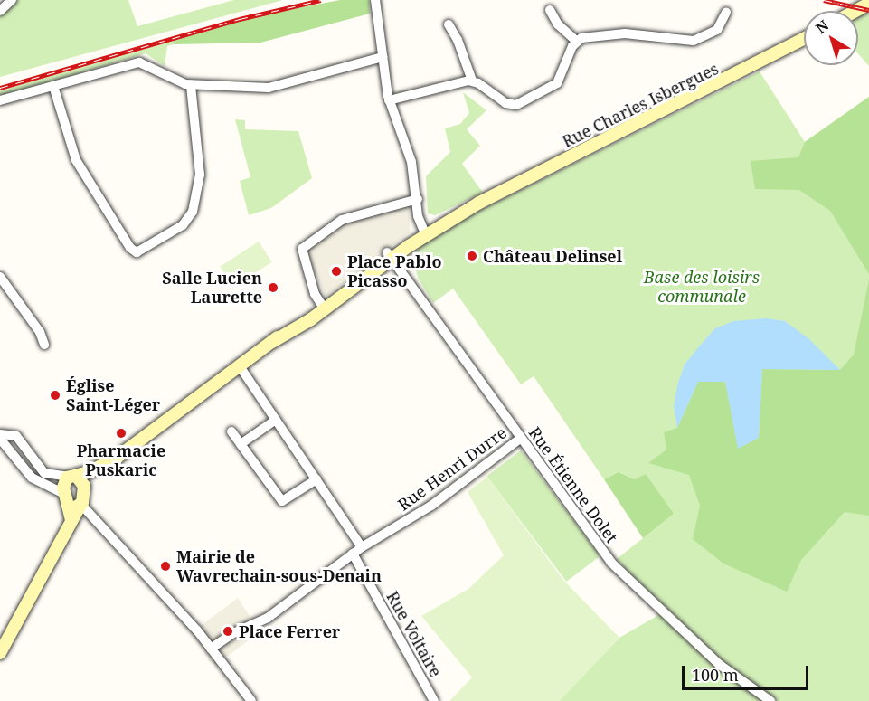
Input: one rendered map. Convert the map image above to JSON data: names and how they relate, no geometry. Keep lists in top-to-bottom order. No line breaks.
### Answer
{"streets":{"main road":["Rue Charles Isbergues"],"street":["Rue Henri Durre","Rue Étienne Dolet","Rue Voltaire"]},"crossings":[["Rue Charles Isbergues","Rue Étienne Dolet"],["Rue Charles Isbergues","Rue Voltaire"],["Rue Henri Durre","Rue Étienne Dolet"],["Rue Henri Durre","Rue Voltaire"]],"parks":["Base des loisirs communale"],"places":["Château Delinsel","Place Pablo Picasso","Salle Lucien Laurette","Église Saint-Léger","Pharmacie Puskaric","Mairie de Wavrechain-sous-Denain","Place Ferrer"],"scale_bar":"100 m","north":"top left"}
